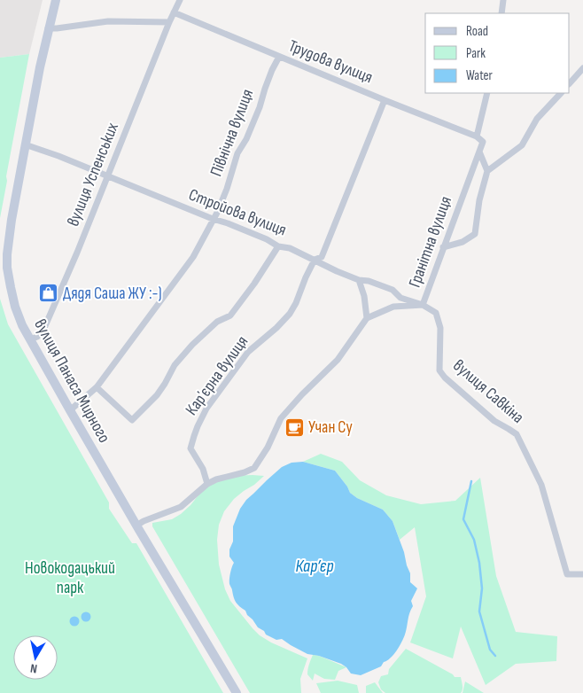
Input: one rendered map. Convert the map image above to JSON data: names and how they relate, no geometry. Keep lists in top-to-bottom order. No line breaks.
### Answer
{"streets":{"main road":["вулиця Панаса Мирного"],"street":["Трудова вулиця","Північна вулиця","вулиця Успенських","Стройова вулиця","Гранітна вулиця","Карʼєрна вулиця","вулиця Савкіна"]},"crossings":[["Трудова вулиця","Північна вулиця"],["Трудова вулиця","вулиця Успенських"],["Трудова вулиця","Карʼєрна вулиця"],["Північна вулиця","Стройова вулиця"],["Північна вулиця","вулиця Панаса Мирного"],["вулиця Успенських","Стройова вулиця"],["вулиця Успенських","вулиця Панаса Мирного"],["Стройова вулиця","Гранітна вулиця"],["Стройова вулиця","Карʼєрна вулиця"],["Стройова вулиця","вулиця Панаса Мирного"],["Стройова вулиця","вулиця Савкіна"]],"water":["Кар’єр"],"parks":["Новокодацький парк"],"places":{"shop":["Дядя Саша ЖУ :-)"],"cafe":["Учан Су"]},"legend":["Road","Park","Water"],"north":"bottom"}
